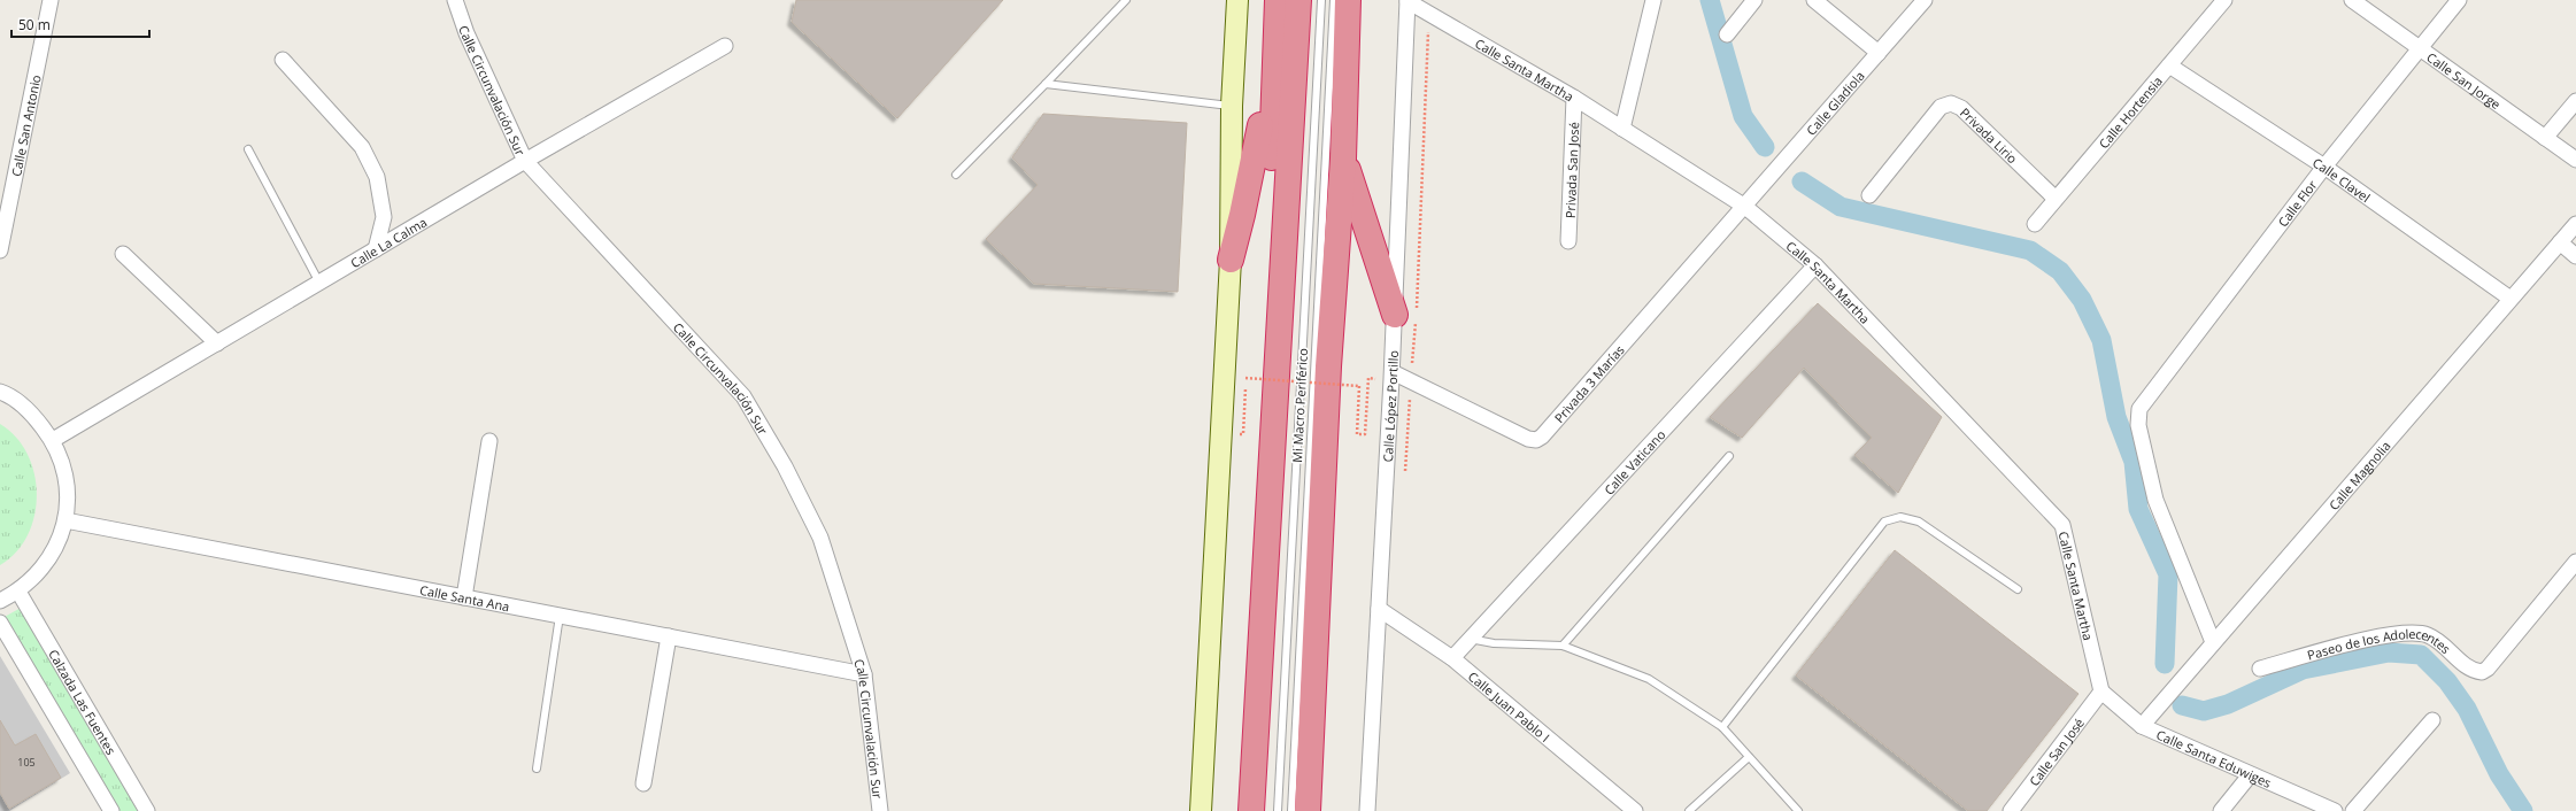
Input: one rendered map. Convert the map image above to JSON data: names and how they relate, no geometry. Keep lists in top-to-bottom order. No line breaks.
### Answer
{"streets":{"street":["Calle Santa Martha","Calle San Jorge","Calle Circunvalación Sur","Calle Gladiola","Calle Hortensia","Calle San Antonio","Privada Lirio","Privada San José","Calle Clavel","Calle Flor","Calle La Calma","Privada 3 Marías","Calle López Portillo","Calle Vaticano","Calle Magnolia","Calle Santa Ana","Paseo de los Adolecentes","Calzada Las Fuentes","Calle Juan Pablo I","Calle San José","Calle Santa Eduwiges"],"lane":["Mi Macro Periférico"]},"crossings":[["Calle Santa Martha","Calle Gladiola"],["Calle Santa Martha","Privada San José"],["Calle Santa Martha","Privada 3 Marías"],["Calle Santa Martha","Calle López Portillo"],["Calle Santa Martha","Calle Vaticano"],["Calle Santa Martha","Calle San José"],["Calle Santa Martha","Calle Santa Eduwiges"],["Calle San Jorge","Calle Flor"],["Calle Circunvalación Sur","Calle La Calma"],["Calle Circunvalación Sur","Calle Santa Ana"],["Calle Gladiola","Privada 3 Marías"],["Calle Hortensia","Privada Lirio"],["Calle Hortensia","Calle Clavel"],["Calle Clavel","Calle Flor"],["Calle Clavel","Calle Magnolia"],["Calle Flor","Calle Magnolia"],["Privada 3 Marías","Calle López Portillo"],["Calle López Portillo","Calle Juan Pablo I"],["Calle Vaticano","Calle Juan Pablo I"],["Calle Magnolia","Calle Santa Eduwiges"],["Calle San José","Calle Santa Eduwiges"]],"house_numbers":["105"],"scale_bar":"50 m"}
